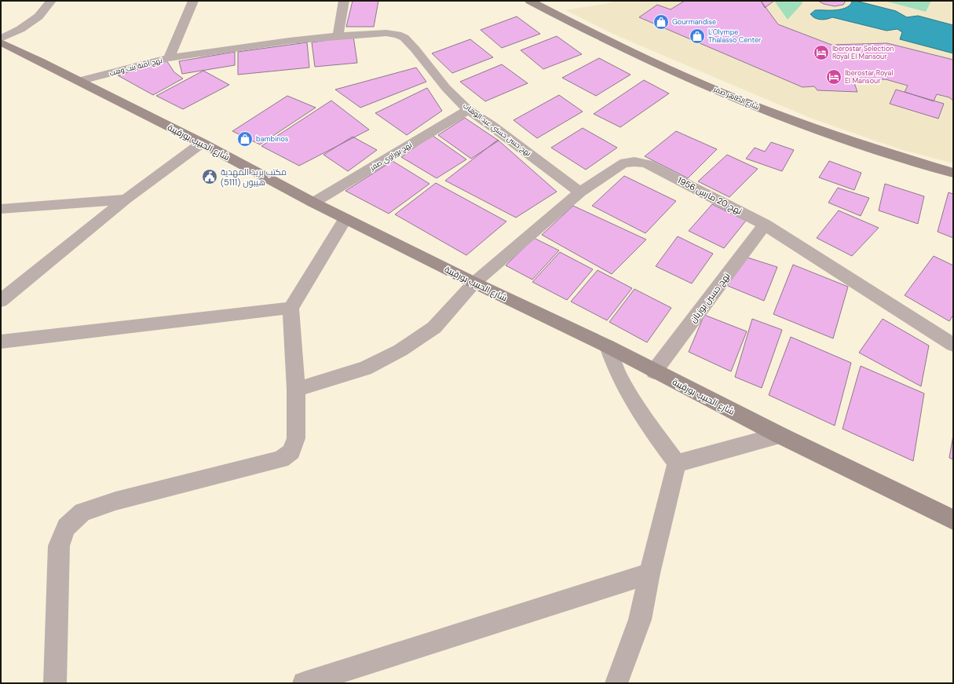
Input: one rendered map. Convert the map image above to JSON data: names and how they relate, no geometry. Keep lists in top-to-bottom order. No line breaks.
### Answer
{"streets":{"main road":["شارع الطاهر صفر","شارع الحبيب بورقيبة"],"street":["نهج آمنة بنت وهب","نهج حسن حسني عبد الوهاب","نهج بوراوي صفر","نهج 20 مارس 1956","نهج حسين بوزيان"]},"crossings":[["نهج آمنة بنت وهب","نهج حسن حسني عبد الوهاب"],["نهج آمنة بنت وهب","شارع الحبيب بورقيبة"],["نهج حسن حسني عبد الوهاب","نهج بوراوي صفر"],["نهج حسن حسني عبد الوهاب","نهج 20 مارس 1956"],["شارع الحبيب بورقيبة","نهج بوراوي صفر"],["شارع الحبيب بورقيبة","نهج 20 مارس 1956"],["شارع الحبيب بورقيبة","نهج حسين بوزيان"],["نهج 20 مارس 1956","نهج حسين بوزيان"]],"places":{"shop":["Gourmandise","L'Olympe Thalasso Center","bambinos"],"hotel":["Iberostar Selection Royal El Mansour","Iberostar Royal El Mansour"],"public building":["مكتب بريد المهدية هيبون (5111)"]}}
